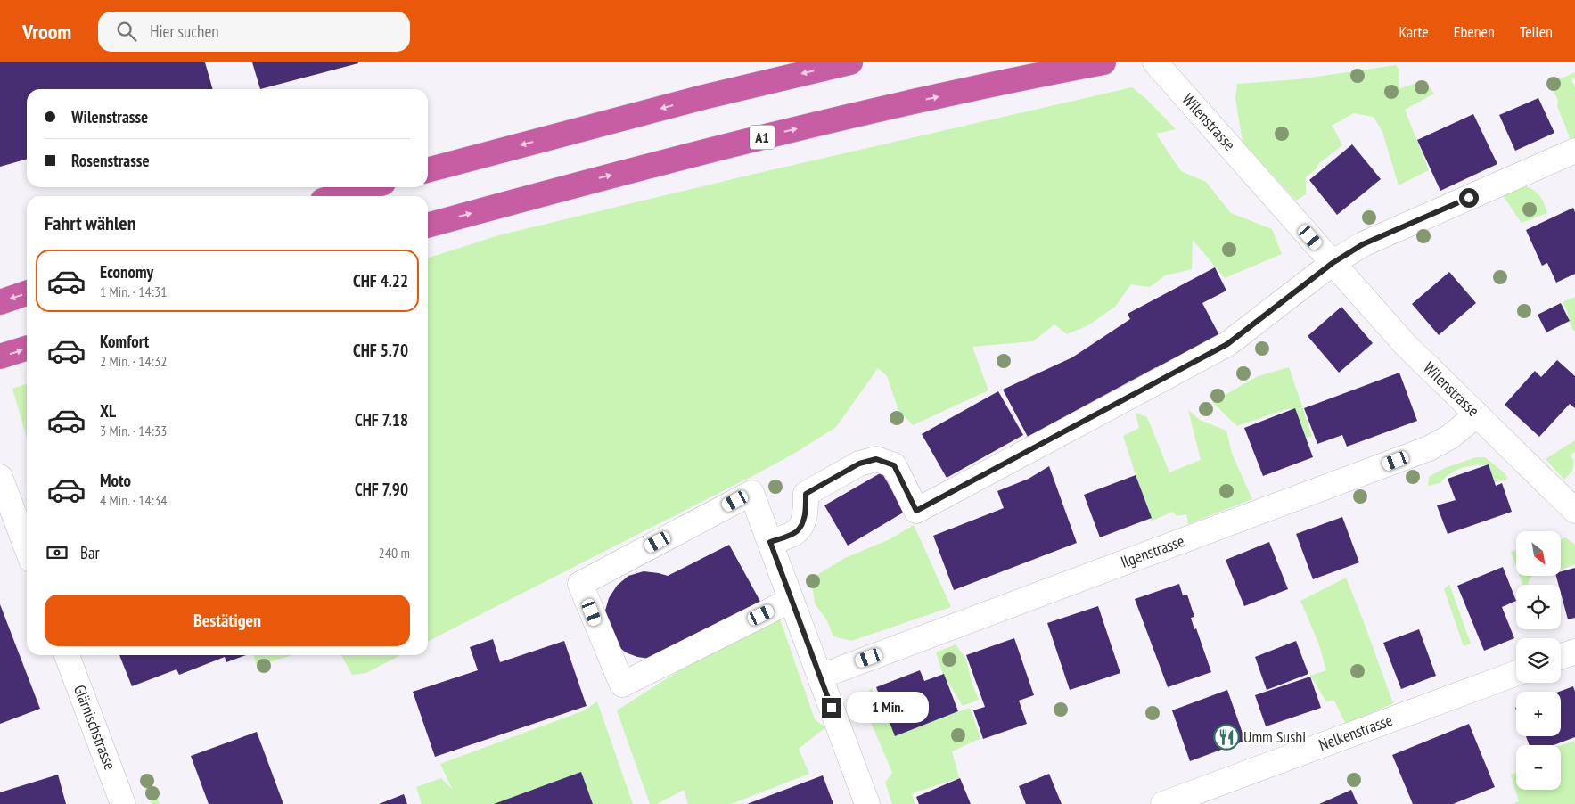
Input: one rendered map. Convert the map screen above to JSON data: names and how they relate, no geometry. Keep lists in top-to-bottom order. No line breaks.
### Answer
{"streets":{"highway":["A1"],"street":["Wilenstrasse","Ilgenstrasse","Glärnischstrasse","Nelkenstrasse"]},"crossings":[["Wilenstrasse","Ilgenstrasse"]],"places":{"restaurant":["Umm Sushi"]},"north":"bottom right","page":{"header":"Vroom","search":"Hier suchen","nav":["Karte","Ebenen","Teilen"],"banner":["Wilenstrasse","Rosenstrasse"],"heading":"Fahrt wählen","list":[{"name":"Economy","note":"1 Min. · 14:31","value":"CHF 4.22"},{"name":"Komfort","note":"2 Min. · 14:32","value":"CHF 5.70"},{"name":"XL","note":"3 Min. · 14:33","value":"CHF 7.18"},{"name":"Moto","note":"4 Min. · 14:34","value":"CHF 7.90"}],"pay":["Bar","240 m"],"map_buttons":["+","−"],"buttons":"Bestätigen","bubble":"1 Min."}}
